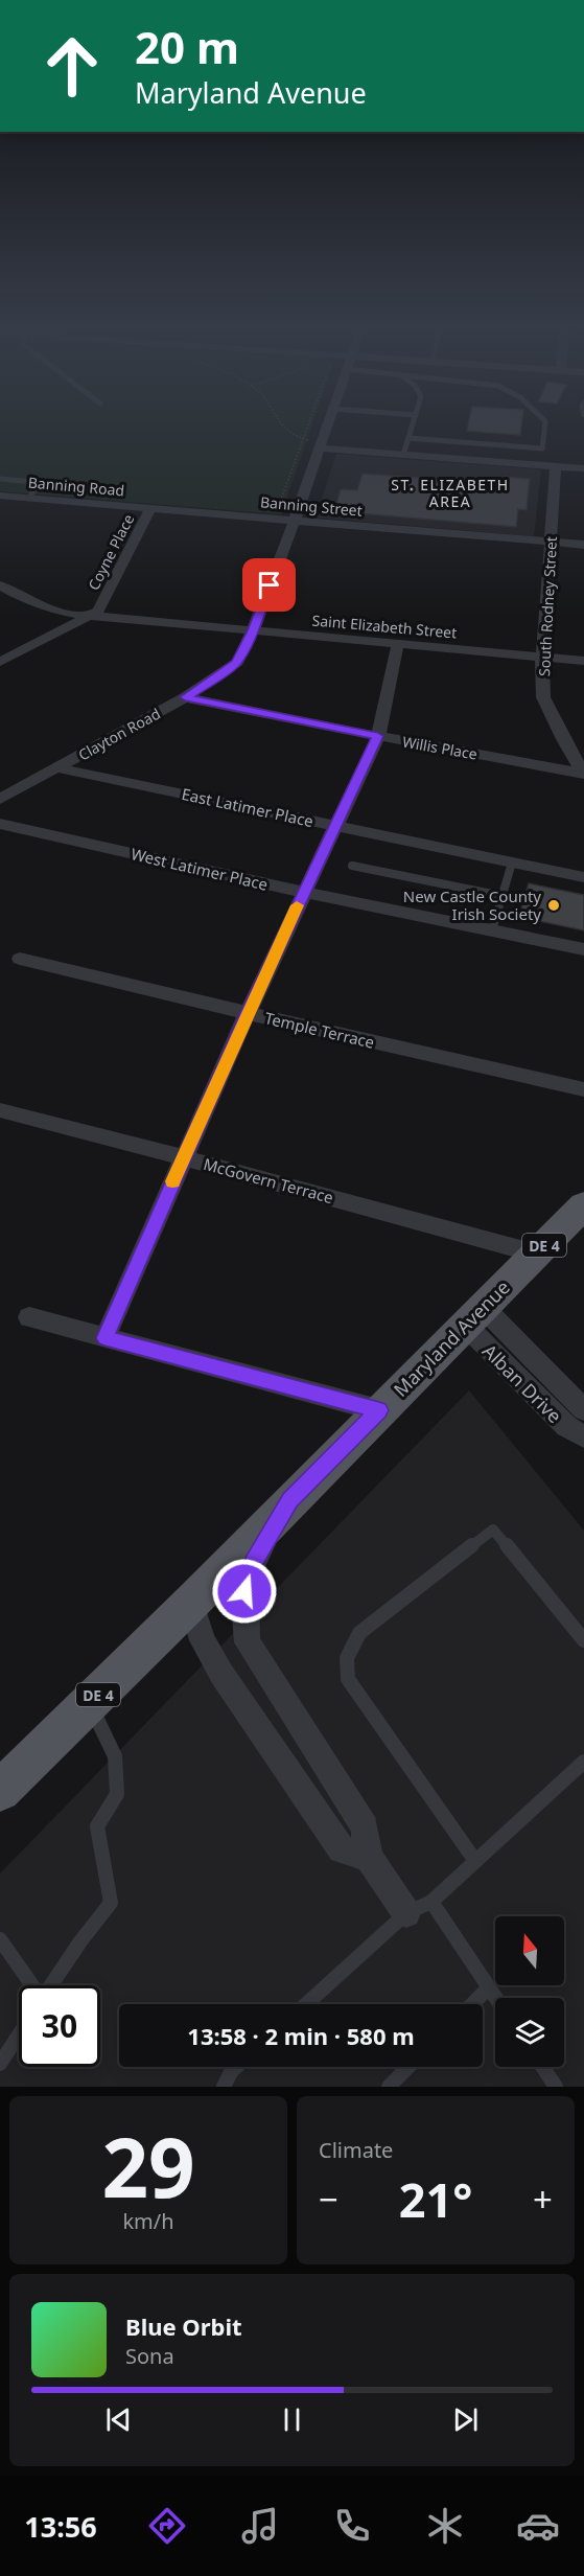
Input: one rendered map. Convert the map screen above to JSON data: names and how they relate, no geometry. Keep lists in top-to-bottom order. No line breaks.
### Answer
{"streets":{"main road":["DE 4","Maryland Avenue"],"street":["Banning Road","Banning Street","Coyne Place","South Rodney Street","Saint Elizabeth Street","Clayton Road","Willis Place","East Latimer Place","West Latimer Place","Temple Terrace","McGovern Terrace","Alban Drive"]},"crossings":[["Banning Road","Banning Street"],["Banning Road","Coyne Place"],["Banning Street","South Rodney Street"],["Banning Street","Clayton Road"],["Coyne Place","Saint Elizabeth Street"],["South Rodney Street","Saint Elizabeth Street"],["South Rodney Street","Willis Place"],["Saint Elizabeth Street","Clayton Road"],["Clayton Road","Willis Place"],["Clayton Road","East Latimer Place"],["McGovern Terrace","Maryland Avenue"],["Maryland Avenue","Alban Drive"]],"districts":["ST. ELIZABETH AREA"],"places":["New Castle County Irish Society"],"north":"top","page":{"turn":["20 m","Maryland Avenue"],"limit":"30","trip":"13:58 · 2 min · 580 m","tile":[["29","km/h"],"Climate"],"heat":["−","21°","+"],"song":["Blue Orbit","Sona"],"tabs":"13:56"}}
